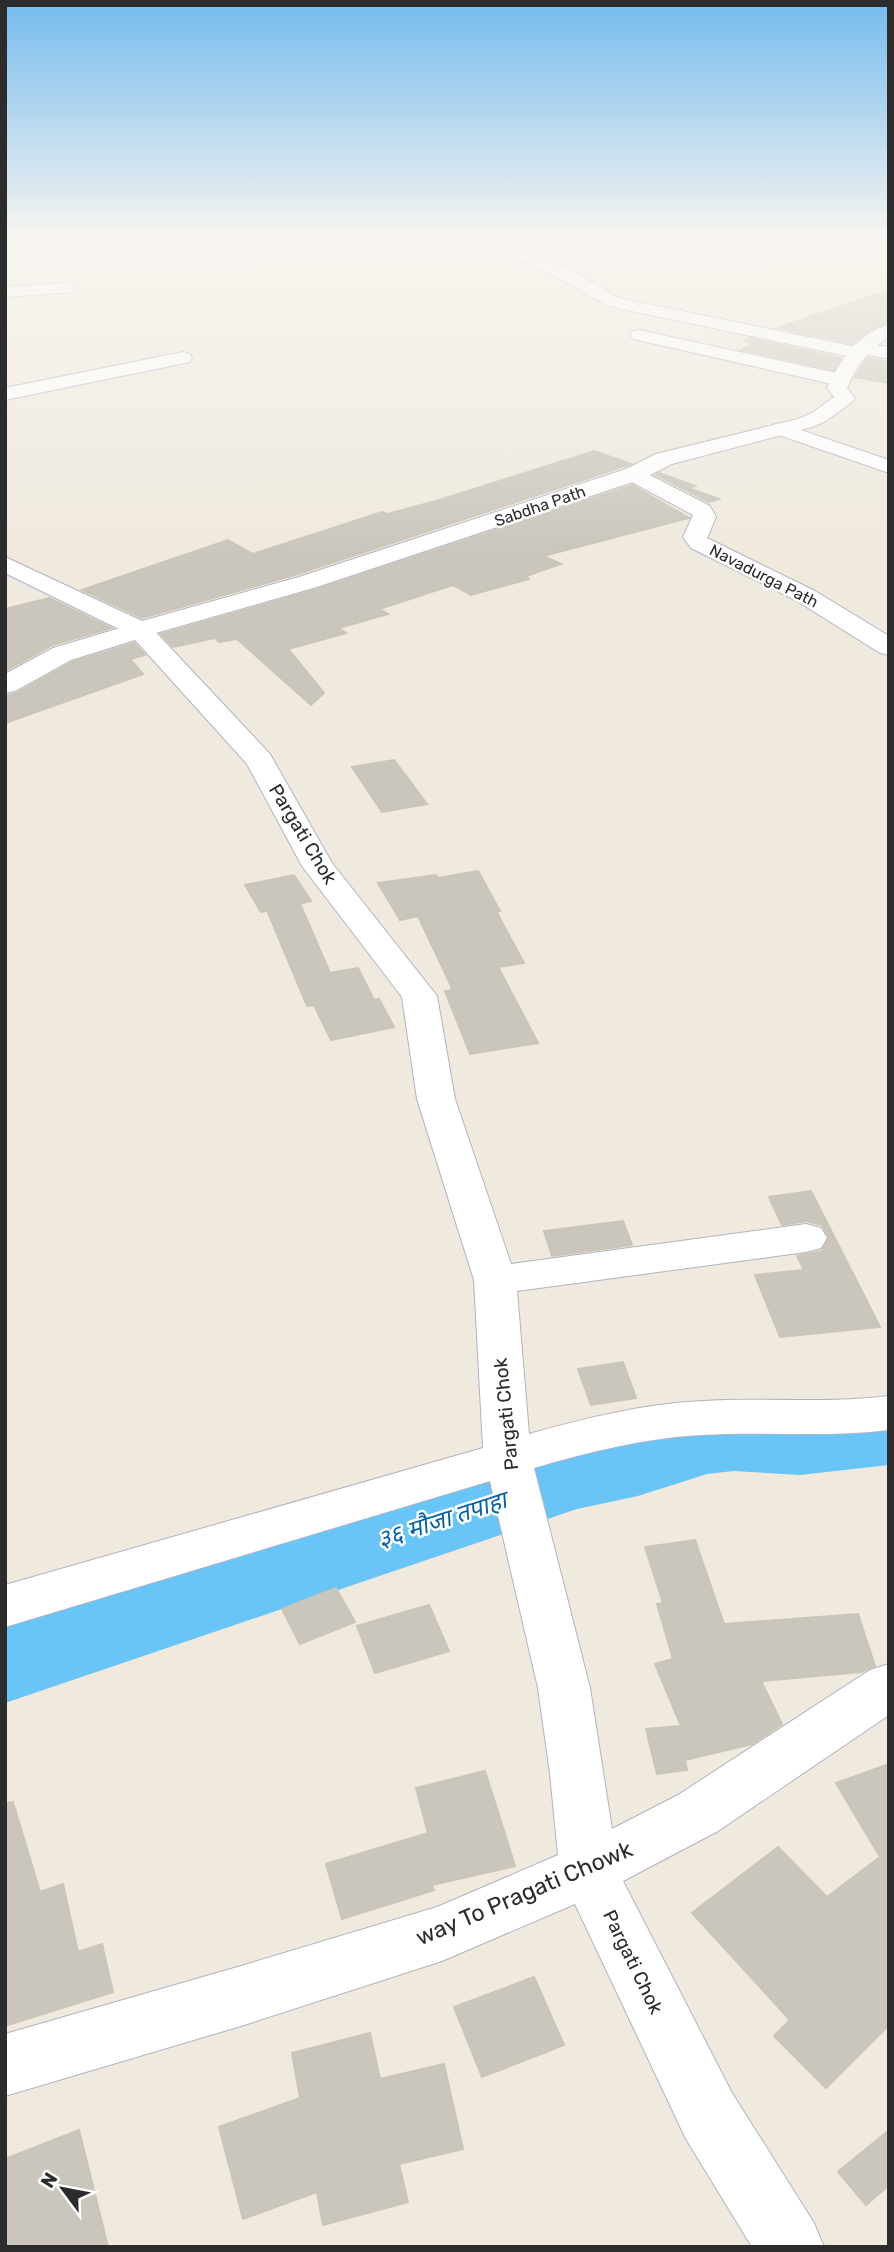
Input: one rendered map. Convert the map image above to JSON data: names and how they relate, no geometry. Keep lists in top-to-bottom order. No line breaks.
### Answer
{"streets":{"street":["Sabdha Path","Navadurga Path","Pargati Chok","way To Pragati Chowk"]},"crossings":[["Sabdha Path","Navadurga Path"],["Sabdha Path","Pargati Chok"],["Pargati Chok","way To Pragati Chowk"]],"water":["३६ मौजा तपाहा"],"north":"top left"}
